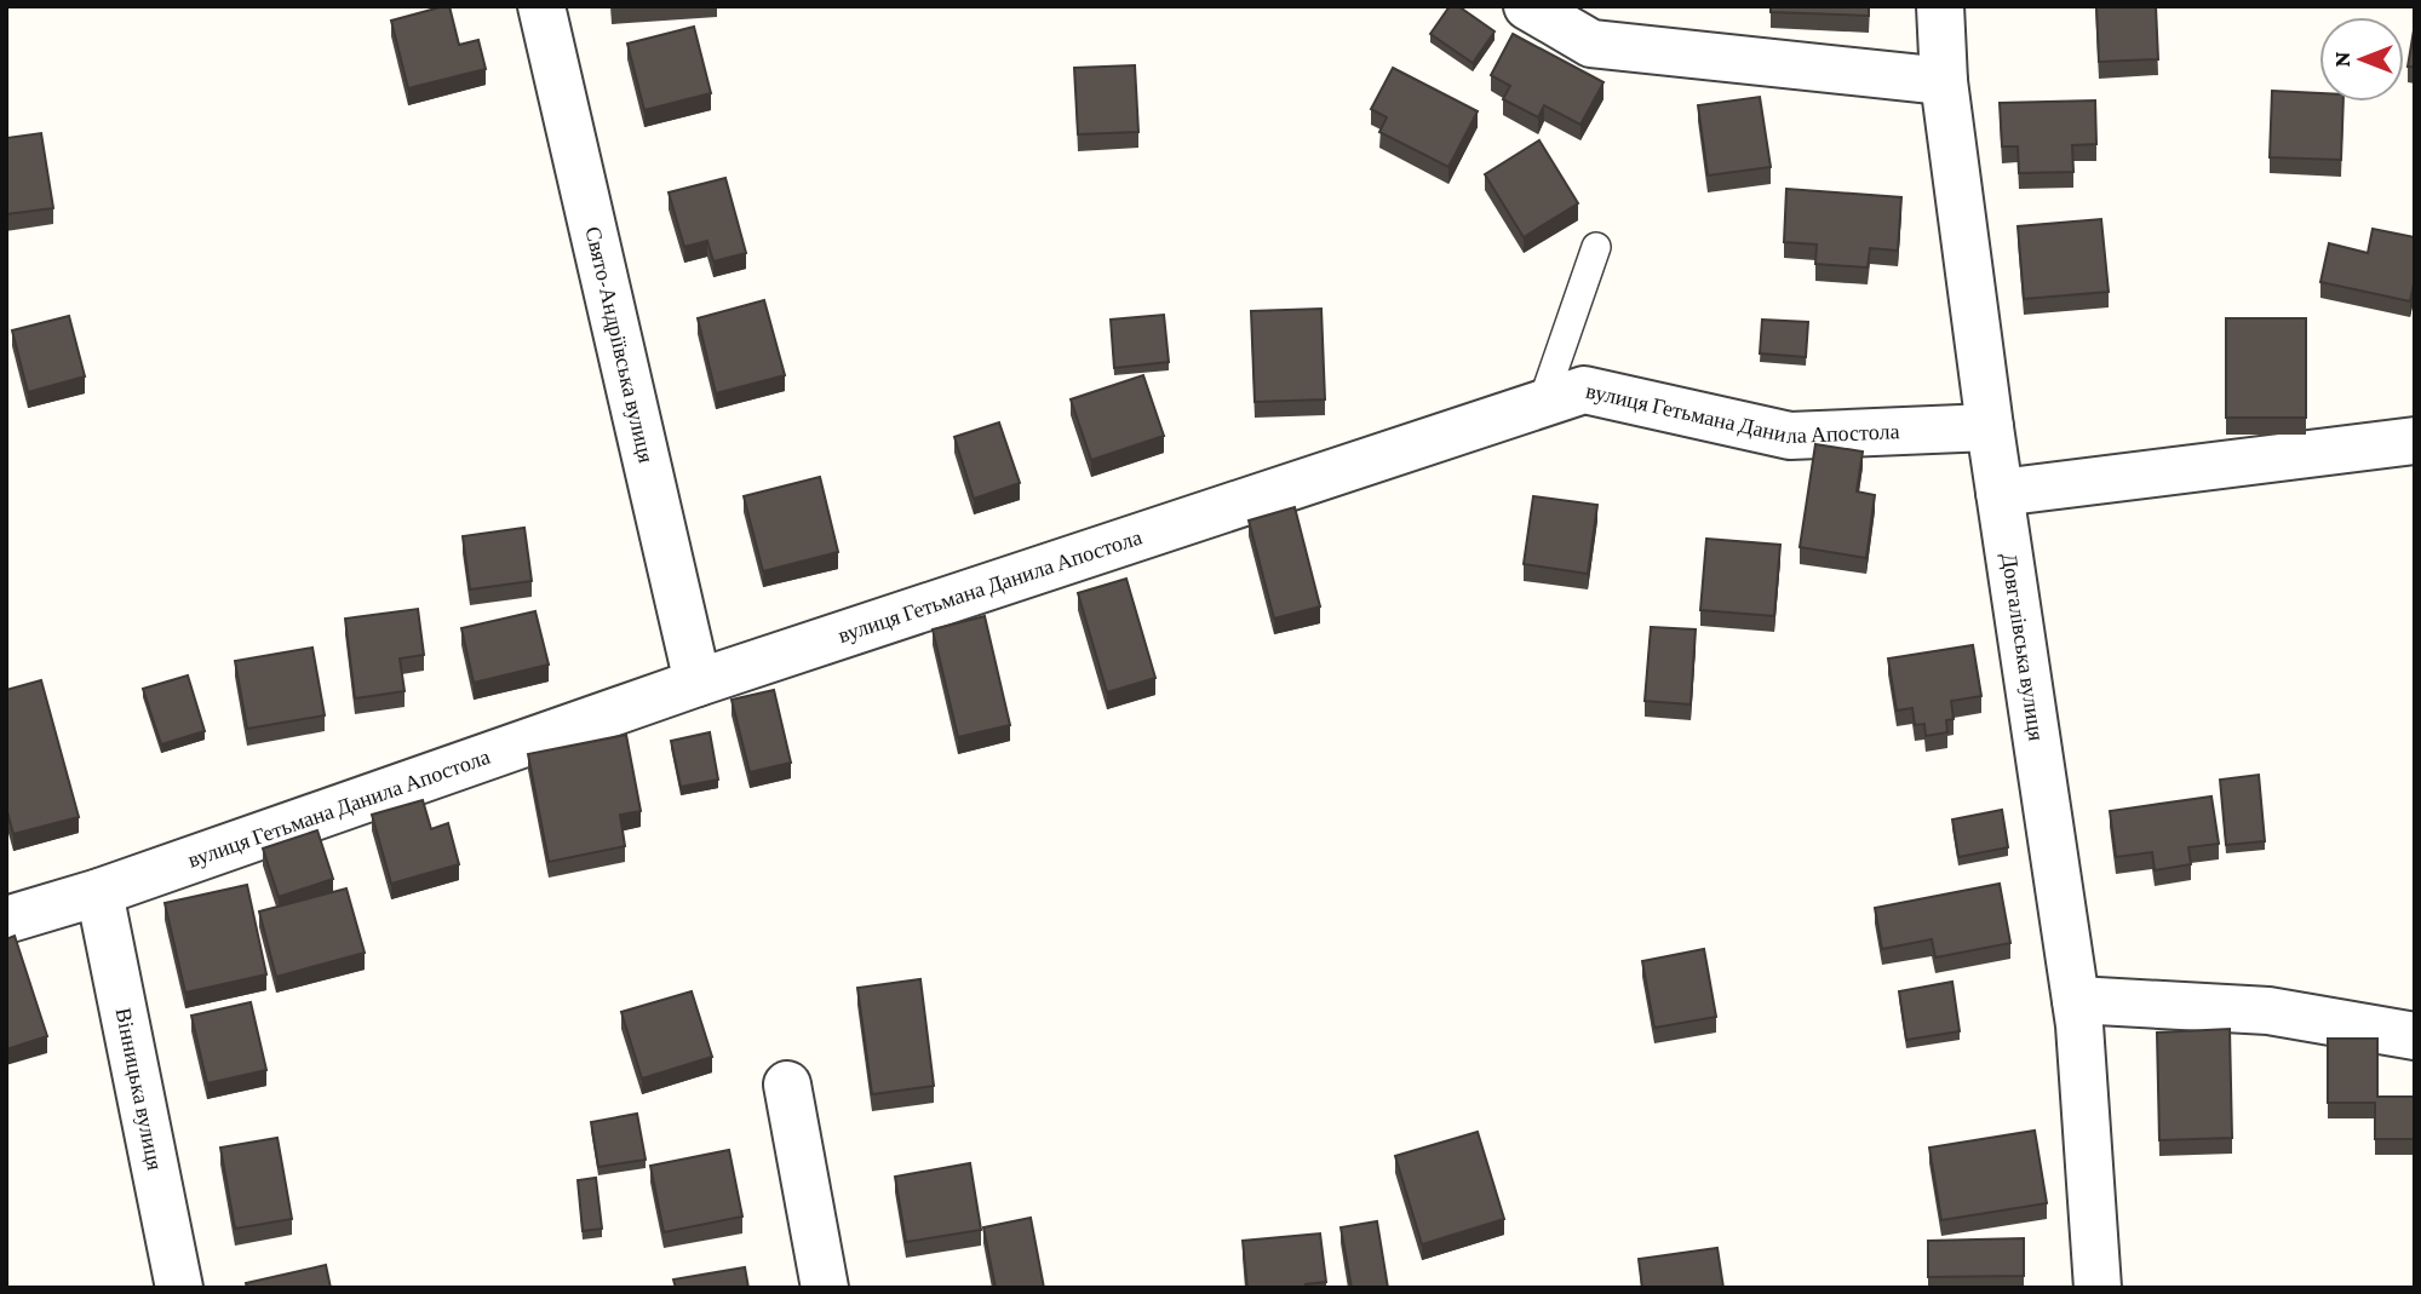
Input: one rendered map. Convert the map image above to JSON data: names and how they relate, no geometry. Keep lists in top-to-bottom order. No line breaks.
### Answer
{"streets":{"street":["Свято-Андріївська вулиця","вулиця Гетьмана Данила Апостола","Довгалівська вулиця","Вінницька вулиця"]},"crossings":[["Свято-Андріївська вулиця","вулиця Гетьмана Данила Апостола"],["вулиця Гетьмана Данила Апостола","Довгалівська вулиця"],["вулиця Гетьмана Данила Апостола","Вінницька вулиця"]],"north":"left"}
